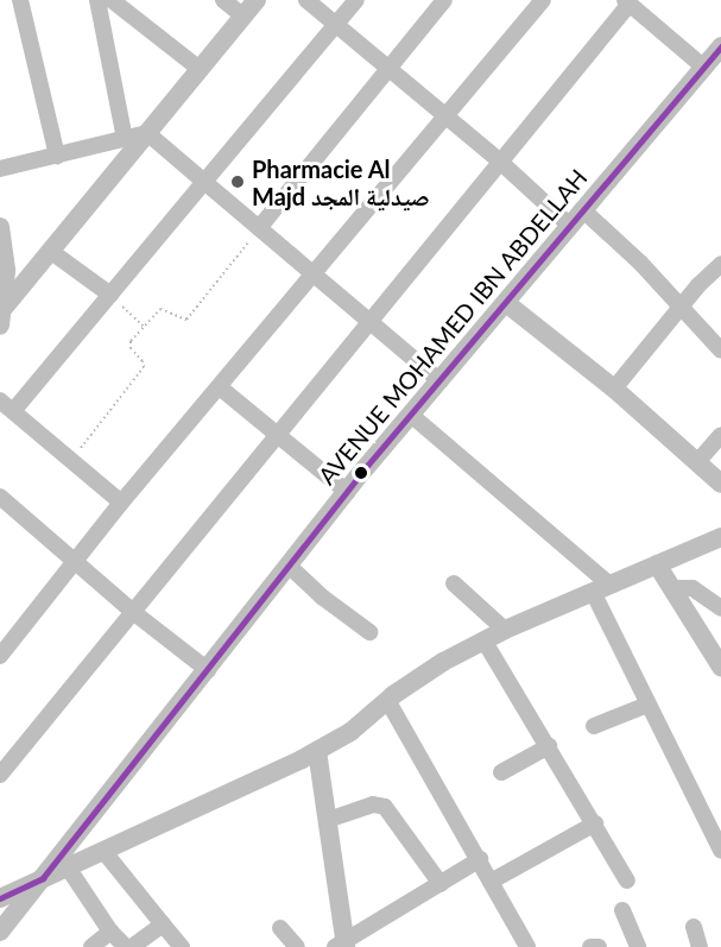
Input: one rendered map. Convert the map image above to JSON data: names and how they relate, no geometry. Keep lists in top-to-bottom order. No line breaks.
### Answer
{"streets":{"street":["AVENUE MOHAMED IBN ABDELLAH"]},"places":["Pharmacie Al Majd صيدلية المجد"]}
